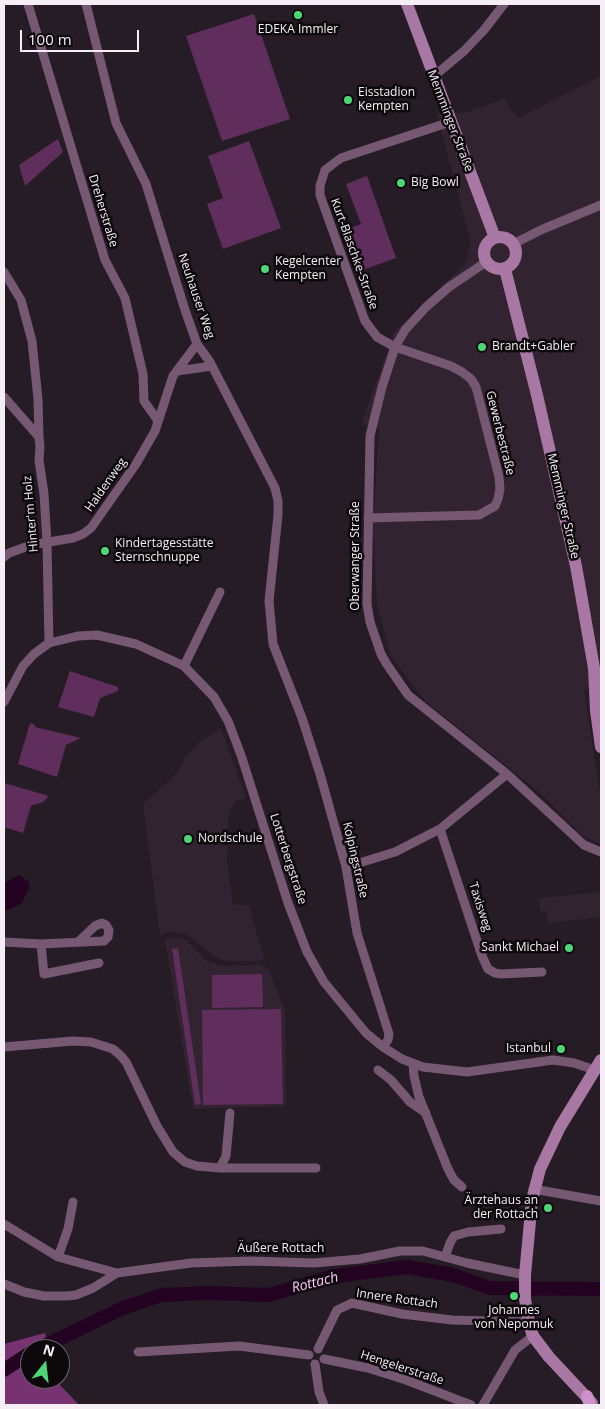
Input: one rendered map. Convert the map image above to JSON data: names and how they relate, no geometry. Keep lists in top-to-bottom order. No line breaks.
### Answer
{"streets":{"main road":["Memminger Straße"],"street":["Dreherstraße","Kurt-Blaschke-Straße","Neuhauser Weg","Gewerbestraße","Haldenweg","Hinter'm Holz","Oberwanger Straße","Lotterbergstraße","Kolpingstraße","Taxisweg","Äußere Rottach","Innere Rottach","Hengelerstraße"]},"crossings":[["Memminger Straße","Kurt-Blaschke-Straße"],["Memminger Straße","Oberwanger Straße"],["Dreherstraße","Haldenweg"],["Kurt-Blaschke-Straße","Gewerbestraße"],["Kurt-Blaschke-Straße","Oberwanger Straße"],["Neuhauser Weg","Haldenweg"],["Neuhauser Weg","Kolpingstraße"],["Gewerbestraße","Oberwanger Straße"],["Haldenweg","Hinter'm Holz"],["Hinter'm Holz","Lotterbergstraße"],["Lotterbergstraße","Kolpingstraße"],["Innere Rottach","Hengelerstraße"]],"water":["Rottach"],"places":["EDEKA Immler","Eisstadion Kempten","Big Bowl","Kegelcenter Kempten","Brandt+Gabler","Kindertagesstätte Sternschnuppe","Nordschule","Sankt Michael","Istanbul","Ärztehaus an der Rottach","Johannes von Nepomuk"],"scale_bar":"100 m","north":"top"}
